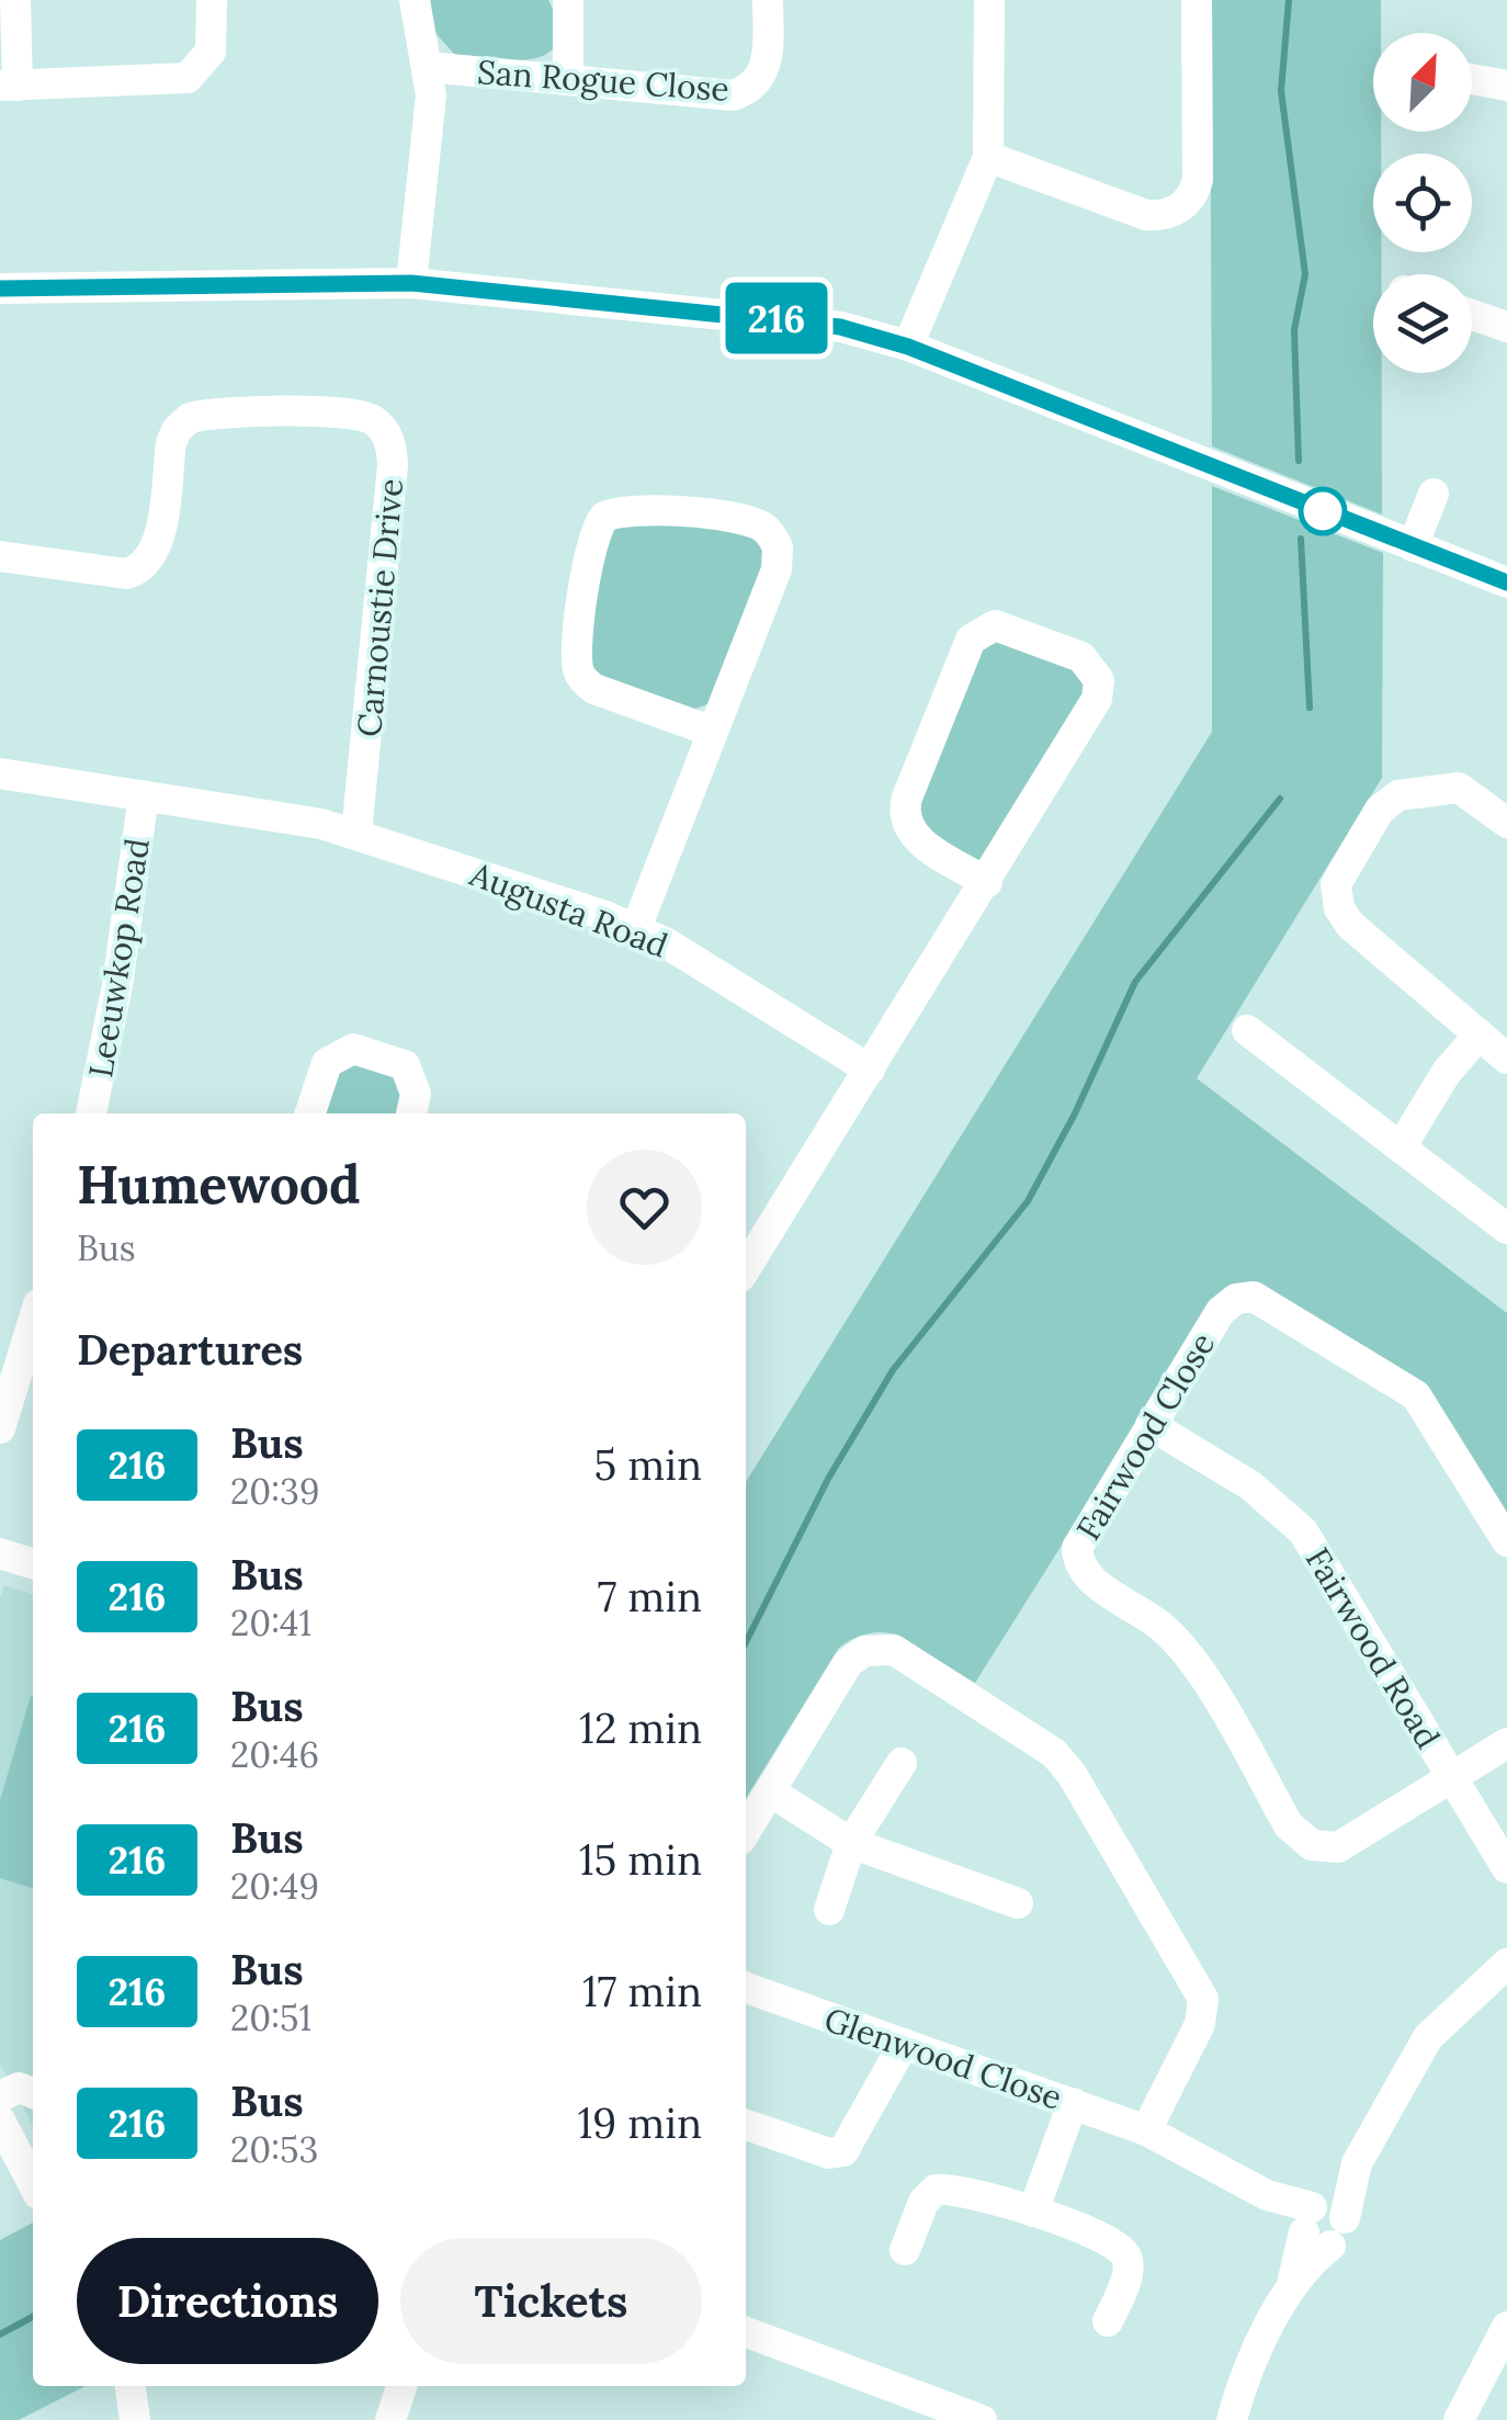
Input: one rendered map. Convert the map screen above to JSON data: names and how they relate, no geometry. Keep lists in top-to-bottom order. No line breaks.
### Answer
{"streets":{"street":["San Rogue Close","Carnoustie Drive","Augusta Road","Leeuwkop Road","Fairwood Close","Fairwood Road","Glenwood Close"]},"crossings":[["Carnoustie Drive","Augusta Road"],["Augusta Road","Leeuwkop Road"],["Fairwood Close","Fairwood Road"]],"lines":["bus line 216"],"north":"top right","page":{"on_map":"216","heading":[["Humewood","Bus"],"Departures"],"list":[{"mark":"216","name":"Bus","note":"20:39","value":"5 min"},{"mark":"216","name":"Bus","note":"20:41","value":"7 min"},{"mark":"216","name":"Bus","note":"20:46","value":"12 min"},{"mark":"216","name":"Bus","note":"20:49","value":"15 min"},{"mark":"216","name":"Bus","note":"20:51","value":"17 min"},{"mark":"216","name":"Bus","note":"20:53","value":"19 min"}],"buttons":["Directions","Tickets"]}}
